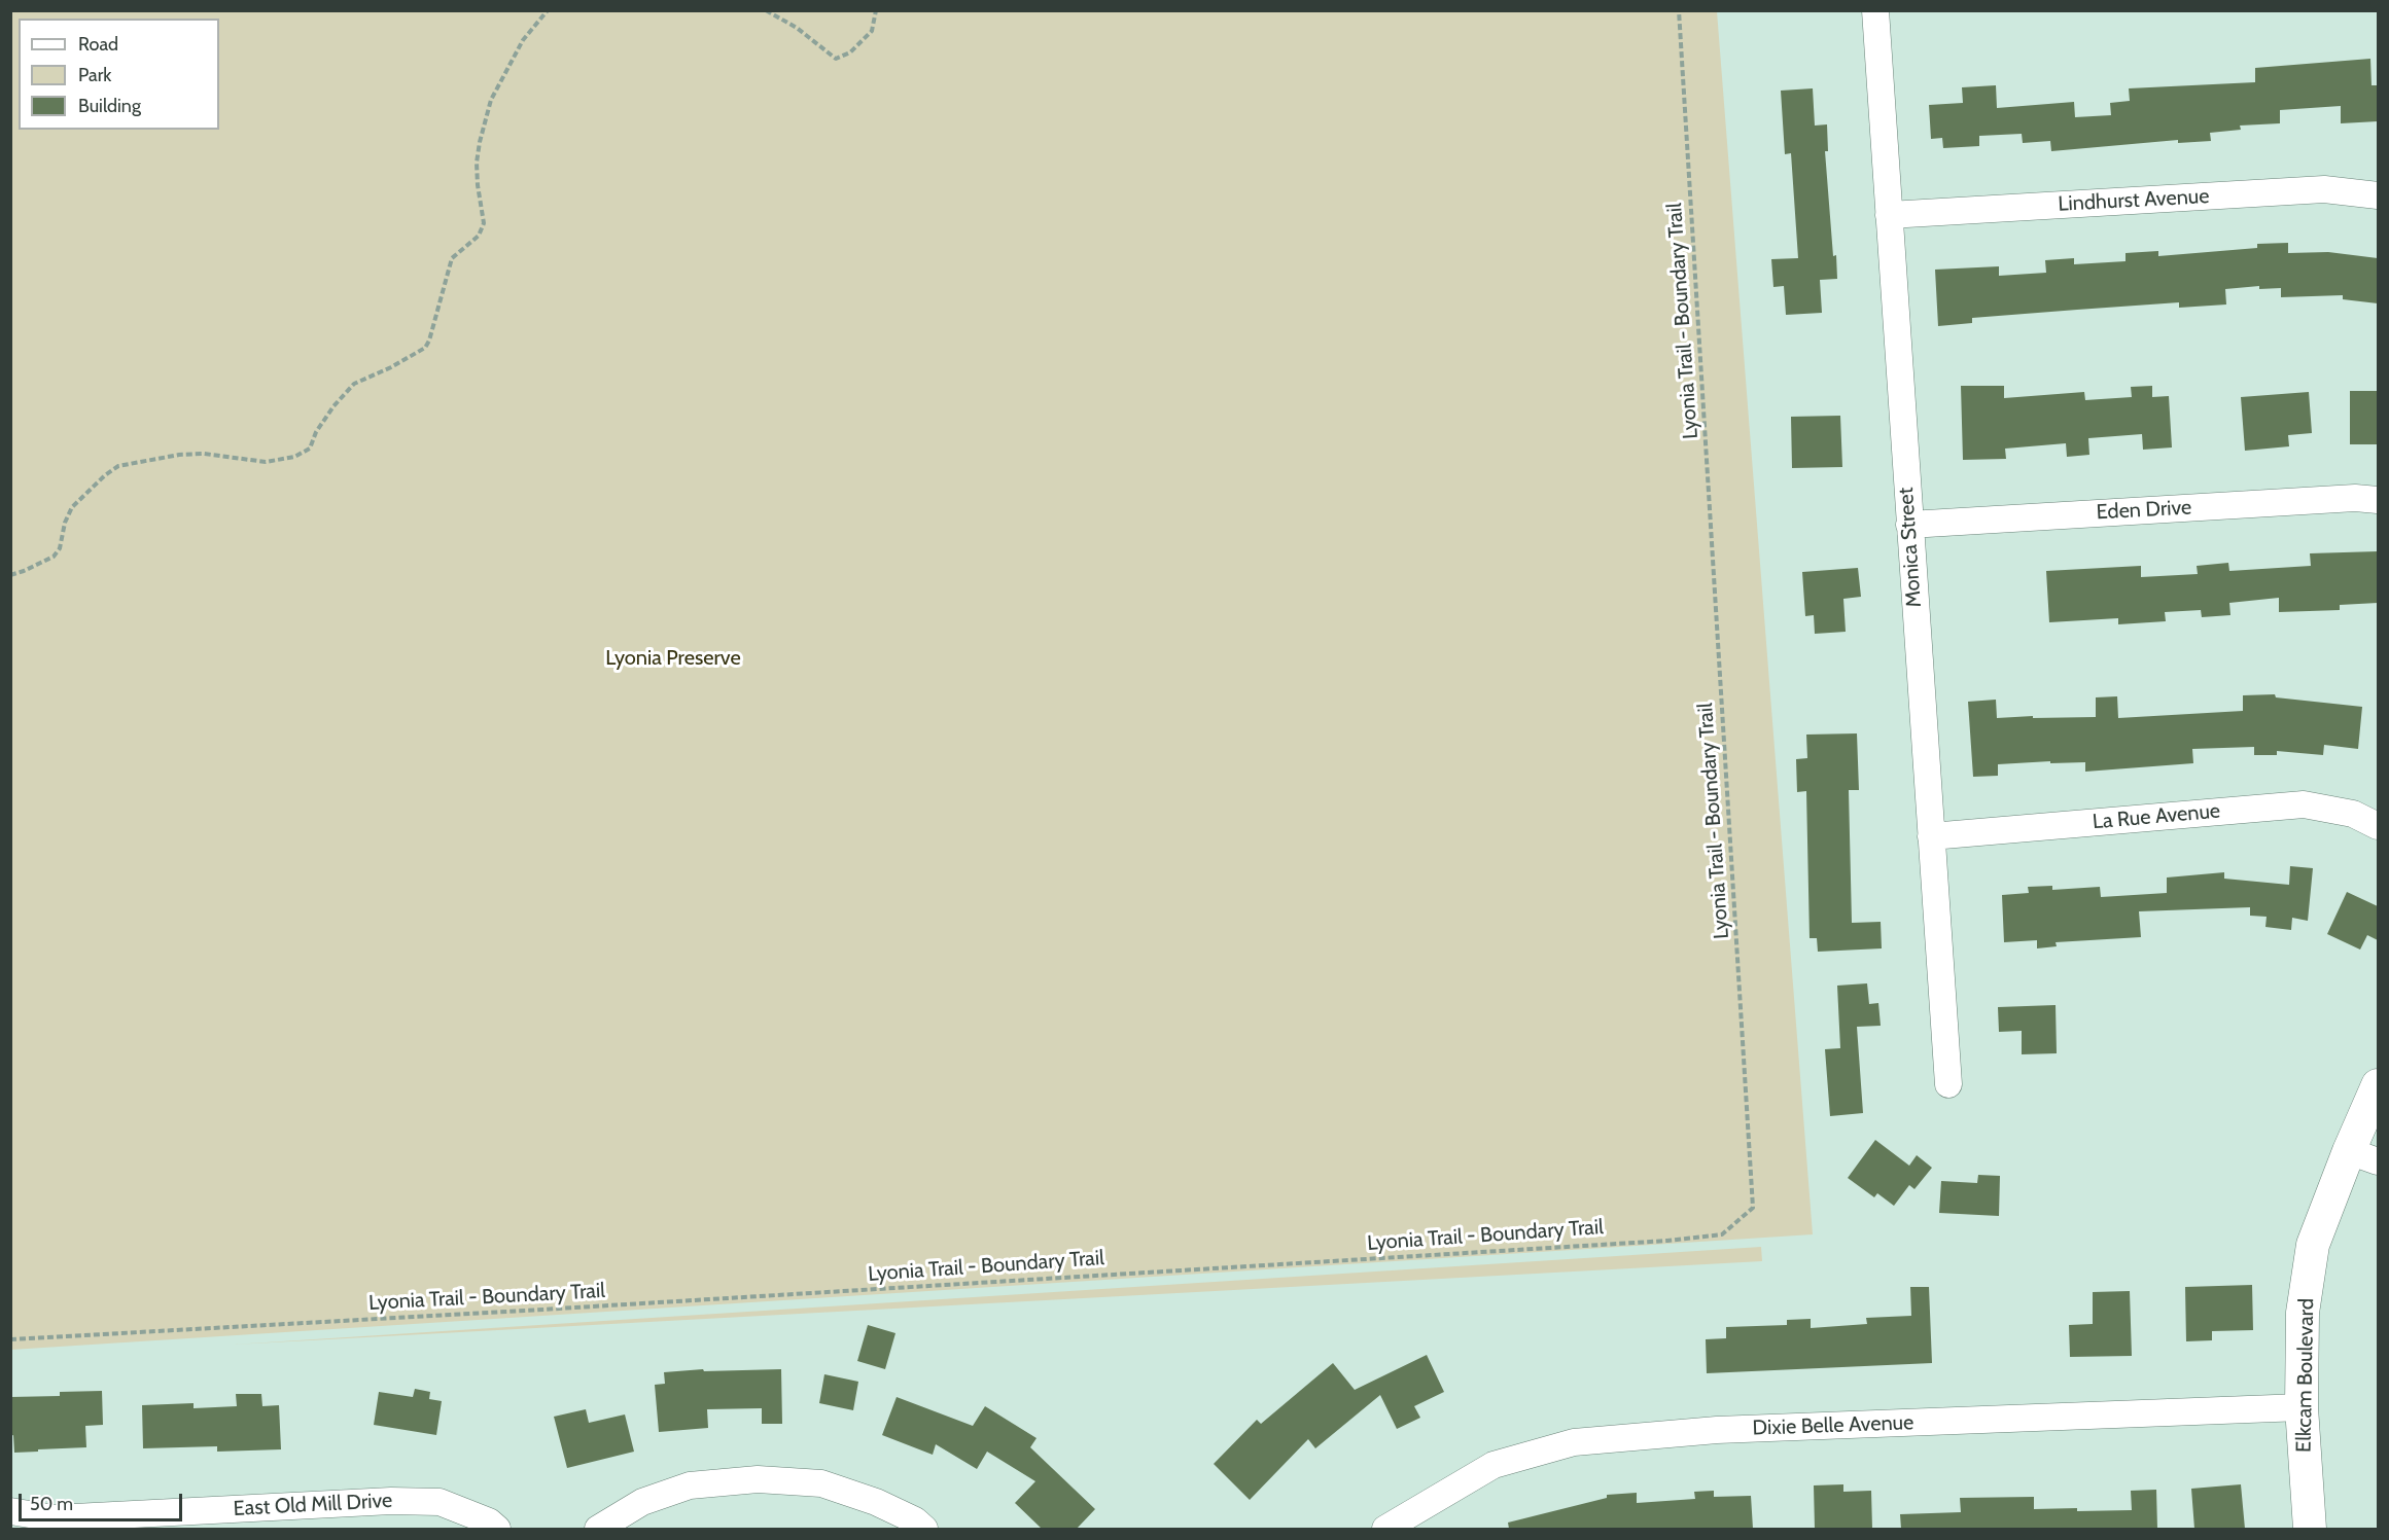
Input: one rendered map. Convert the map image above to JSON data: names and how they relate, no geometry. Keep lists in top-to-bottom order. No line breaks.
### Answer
{"streets":{"street":["Lindhurst Avenue","Eden Drive","Monica Street","La Rue Avenue","Elkcam Boulevard","Dixie Belle Avenue","East Old Mill Drive"],"path":["Lyonia Trail - Boundary Trail"]},"crossings":[["Lindhurst Avenue","Monica Street"],["Eden Drive","Monica Street"],["Monica Street","La Rue Avenue"],["Elkcam Boulevard","Dixie Belle Avenue"]],"parks":["Lyonia Preserve"],"legend":["Road","Park","Building"],"scale_bar":"50 m"}
